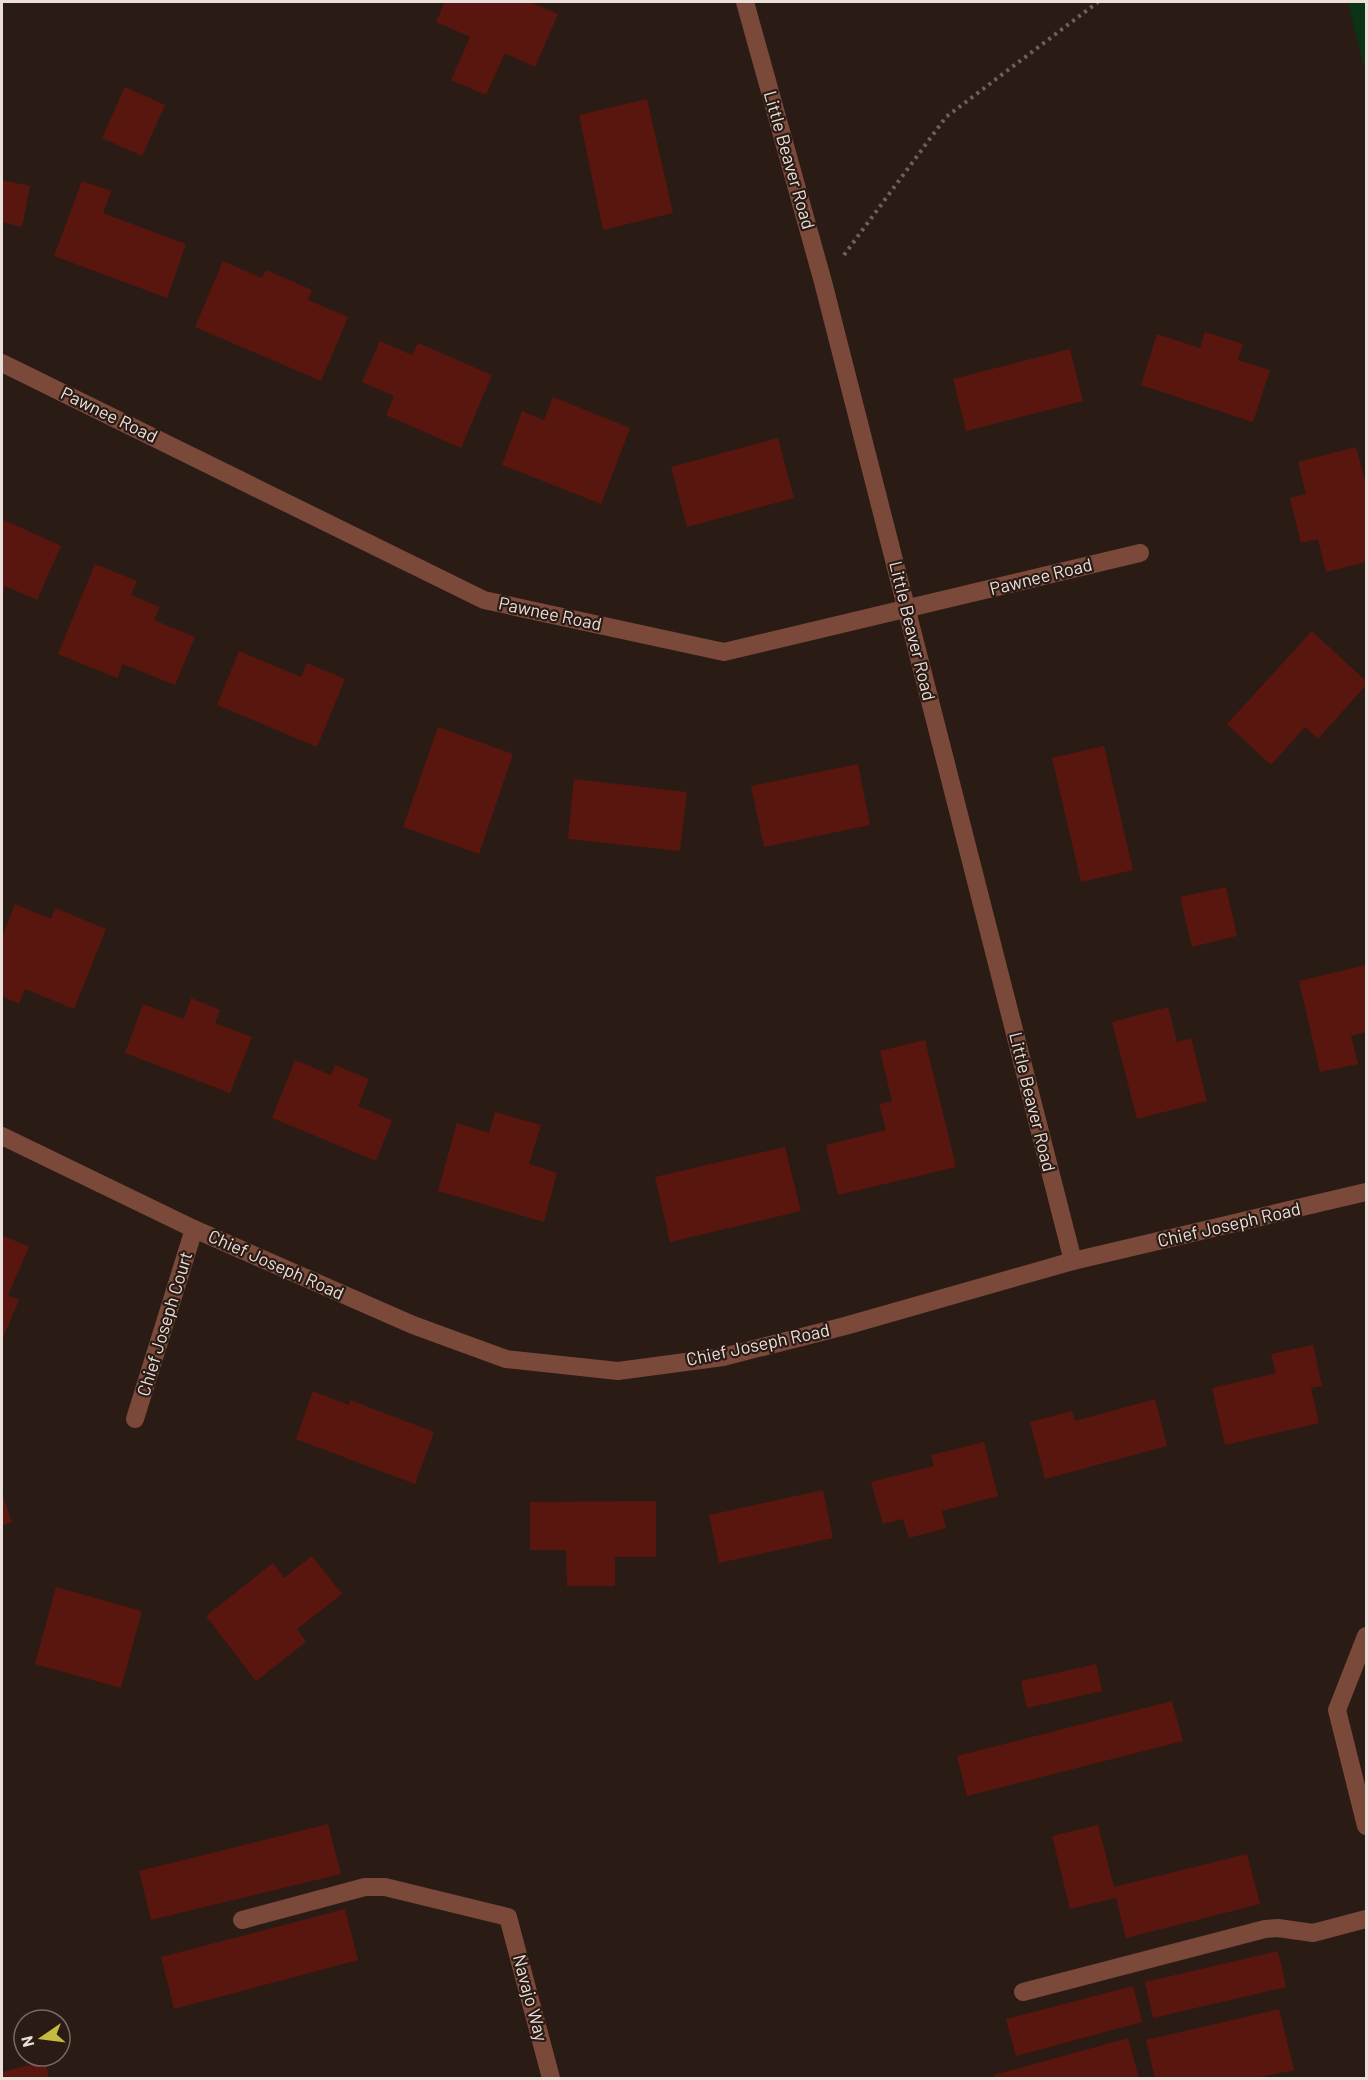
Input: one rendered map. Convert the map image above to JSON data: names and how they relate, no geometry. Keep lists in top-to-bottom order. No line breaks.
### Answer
{"streets":{"street":["Little Beaver Road","Pawnee Road","Chief Joseph Road","Chief Joseph Court","Navajo Way"]},"crossings":[["Little Beaver Road","Pawnee Road"],["Little Beaver Road","Chief Joseph Road"],["Chief Joseph Road","Chief Joseph Court"]],"north":"left"}
